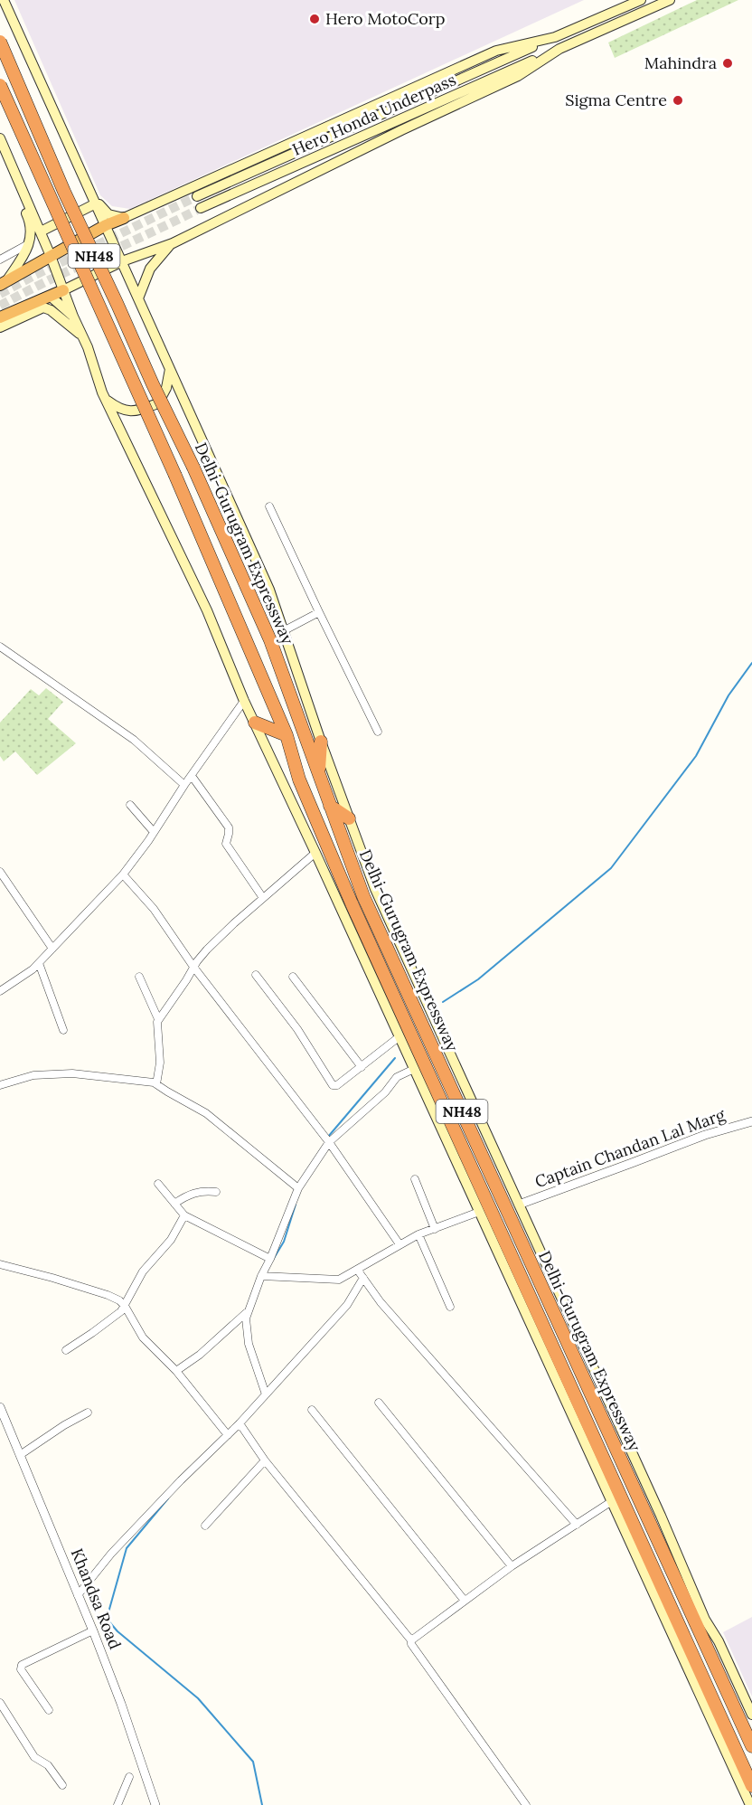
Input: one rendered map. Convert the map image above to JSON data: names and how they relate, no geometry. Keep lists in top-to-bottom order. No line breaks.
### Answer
{"streets":{"highway":["NH48","Delhi-Gurugram Expressway"],"main road":["Hero Honda Underpass"],"street":["Captain Chandan Lal Marg","Khandsa Road"]},"places":["Hero MotoCorp","Mahindra","Sigma Centre"]}
